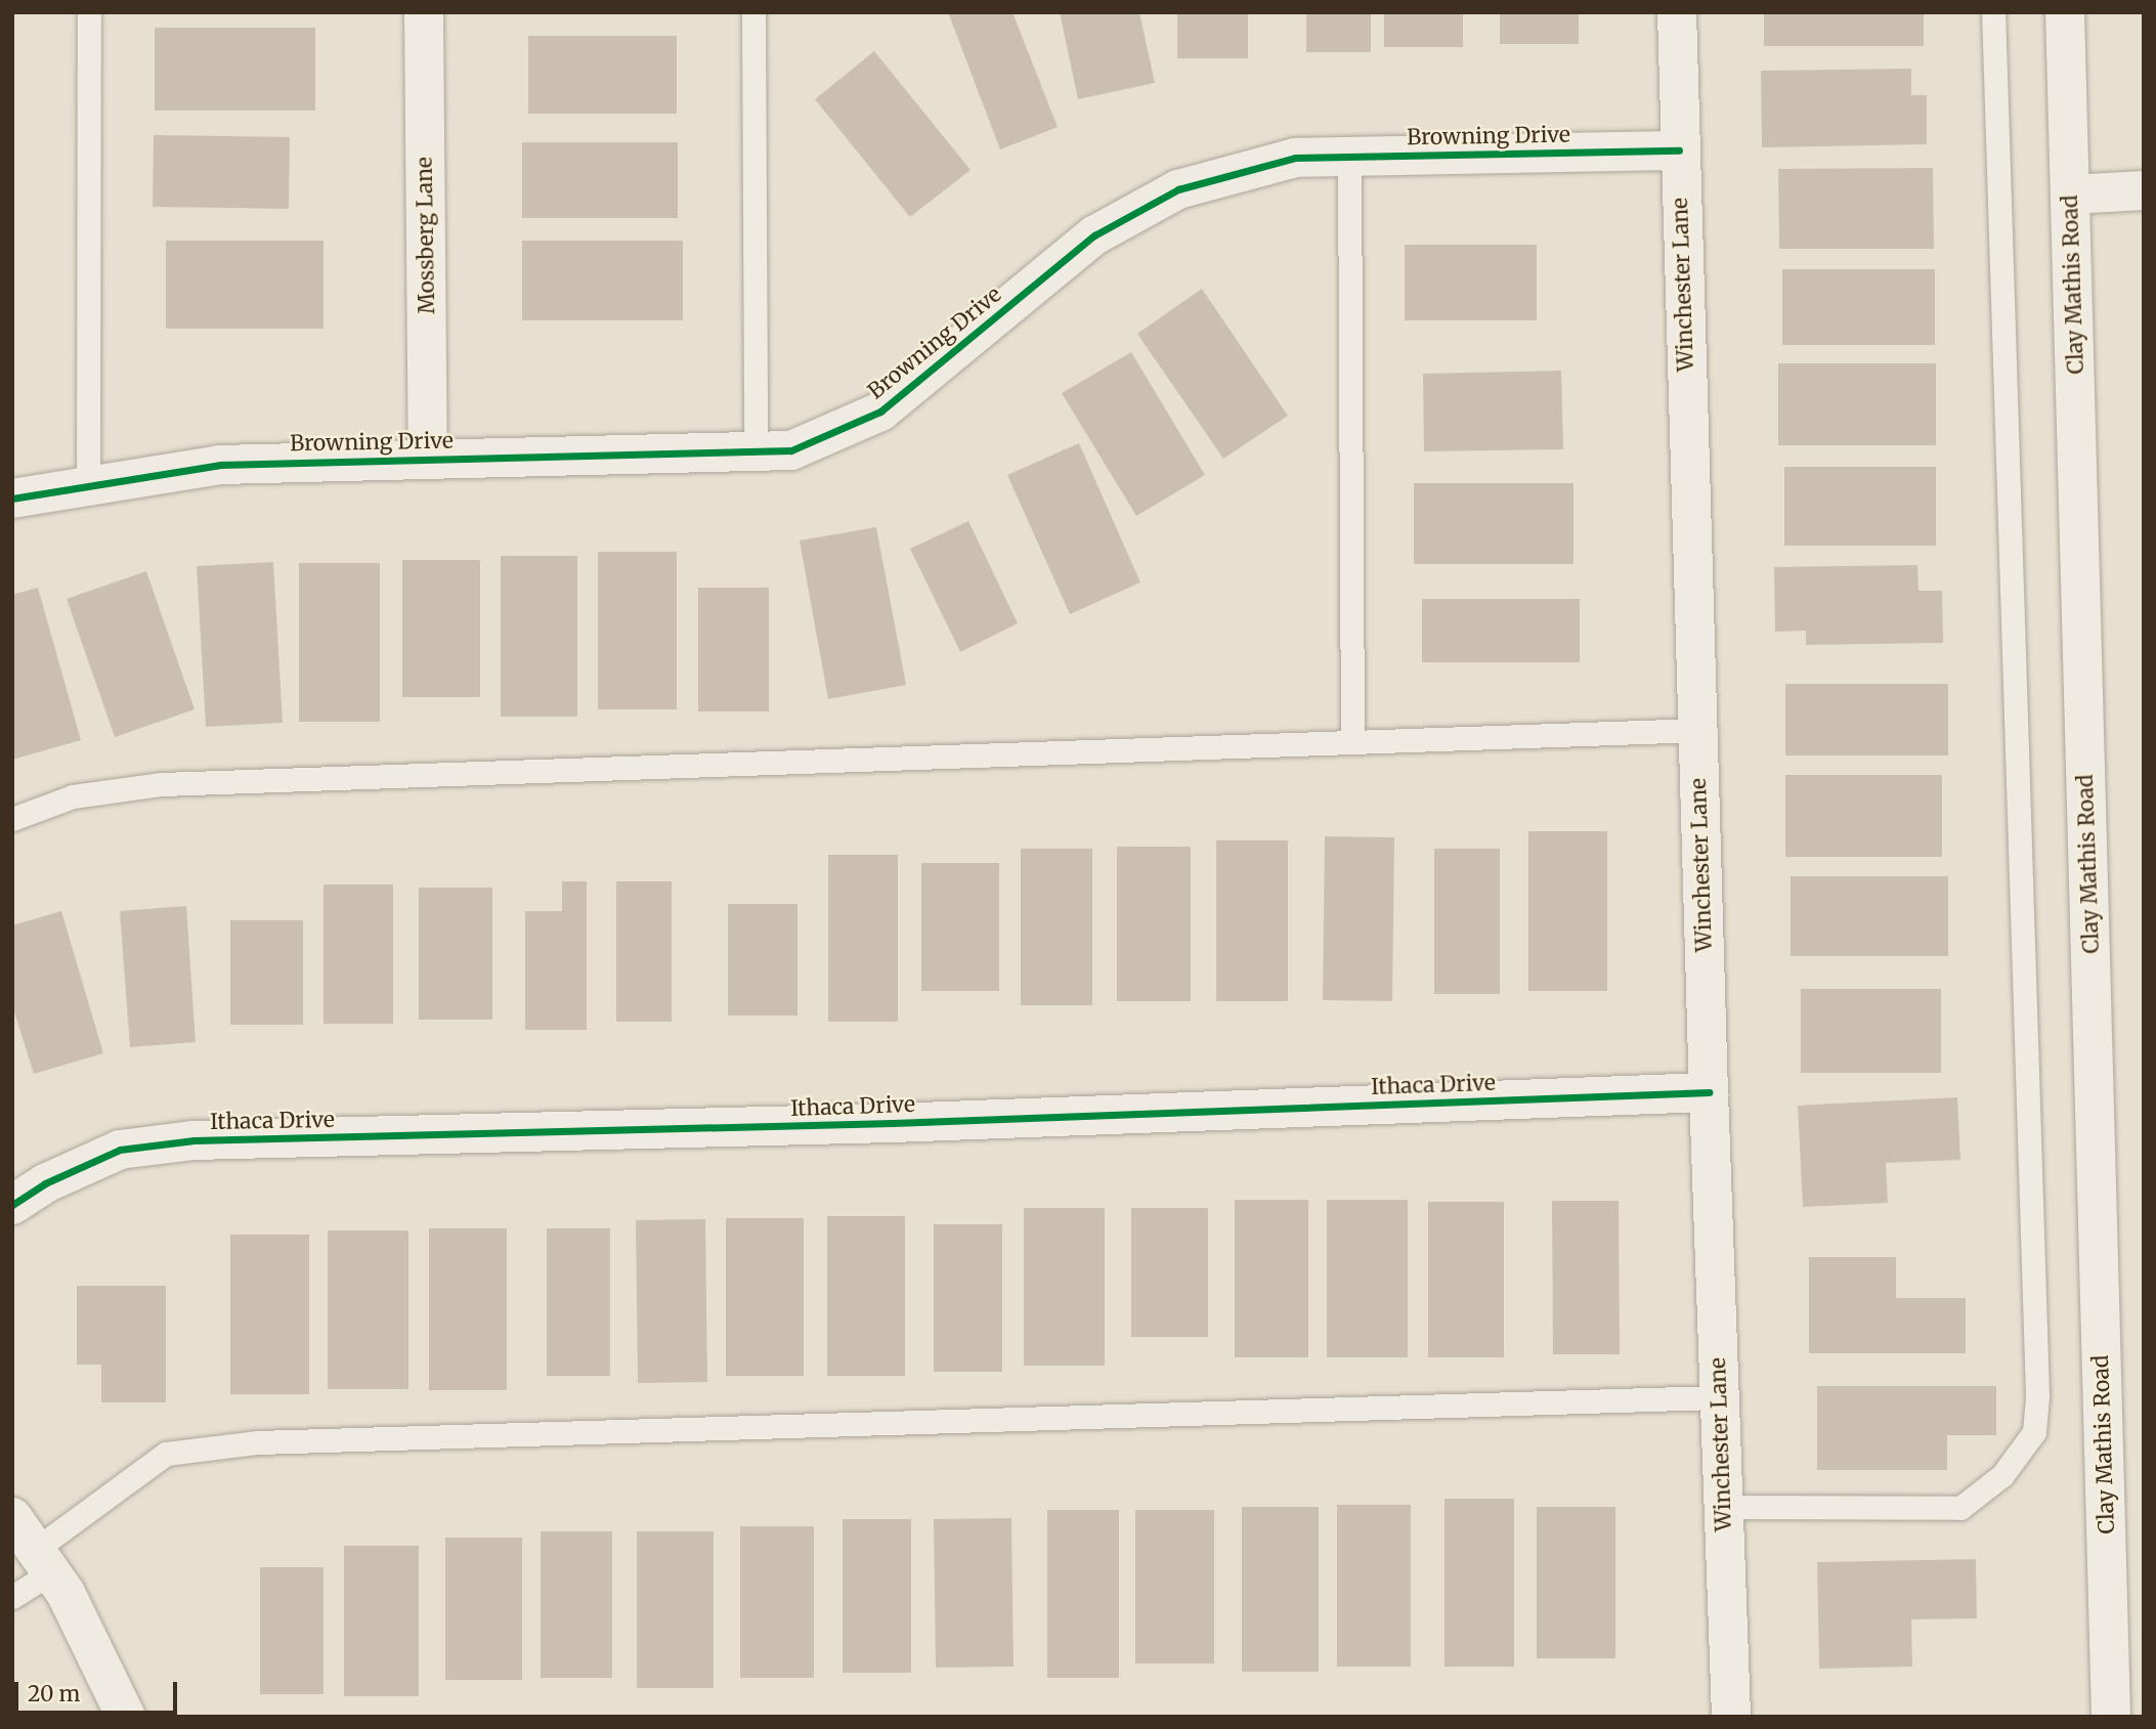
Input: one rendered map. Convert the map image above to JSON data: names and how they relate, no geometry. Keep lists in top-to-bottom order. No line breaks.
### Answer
{"streets":{"street":["Browning Drive","Mossberg Lane","Winchester Lane","Clay Mathis Road","Ithaca Drive"]},"crossings":[["Browning Drive","Mossberg Lane"],["Browning Drive","Winchester Lane"],["Winchester Lane","Ithaca Drive"]],"scale_bar":"20 m"}
